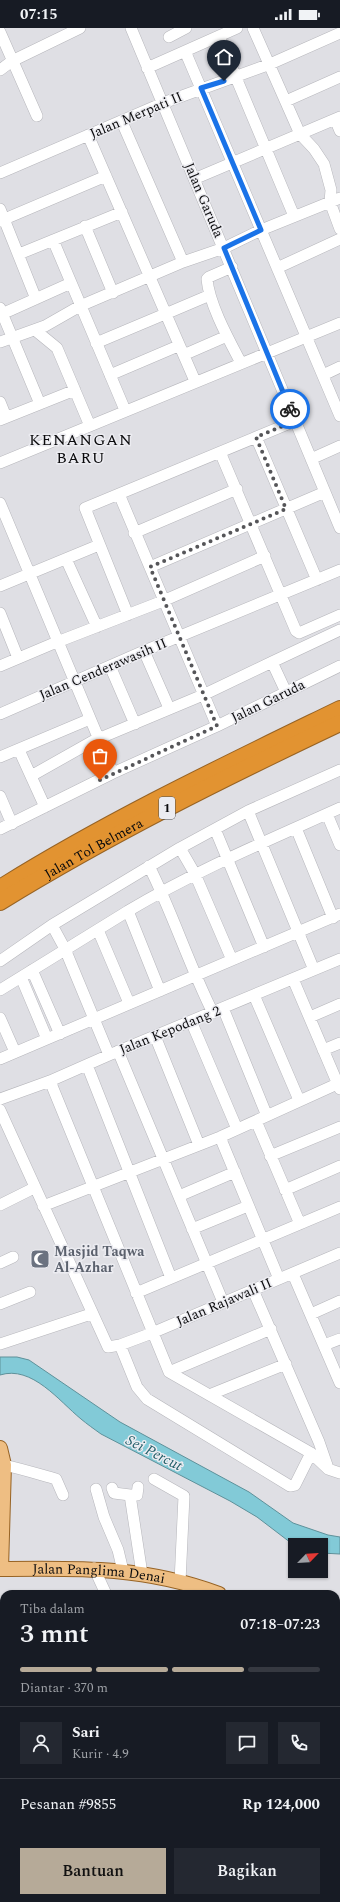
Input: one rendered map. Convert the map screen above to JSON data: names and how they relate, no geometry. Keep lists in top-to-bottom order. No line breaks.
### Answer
{"streets":{"highway":["1","Jalan Tol Belmera"],"main road":["Jalan Panglima Denai"],"street":["Jalan Merpati II","Jalan Garuda","Jalan Cenderawasih II","Jalan Kepodang 2","Jalan Rajawali II"]},"crossings":[["Jalan Merpati II","Jalan Garuda"]],"districts":["KENANGAN BARU"],"water":["Sei Percut"],"places":{"mosque":["Masjid Taqwa Al-Azhar"]},"north":"top right","page":{"status":"07:15","heading":["3 mnt","Tiba dalam","07:18–07:23"],"panel":["Sari","Kurir · 4.9","Pesanan #9855","Rp 124,000"],"bar":"Diantar · 370 m","buttons":["Bantuan","Bagikan"]}}
